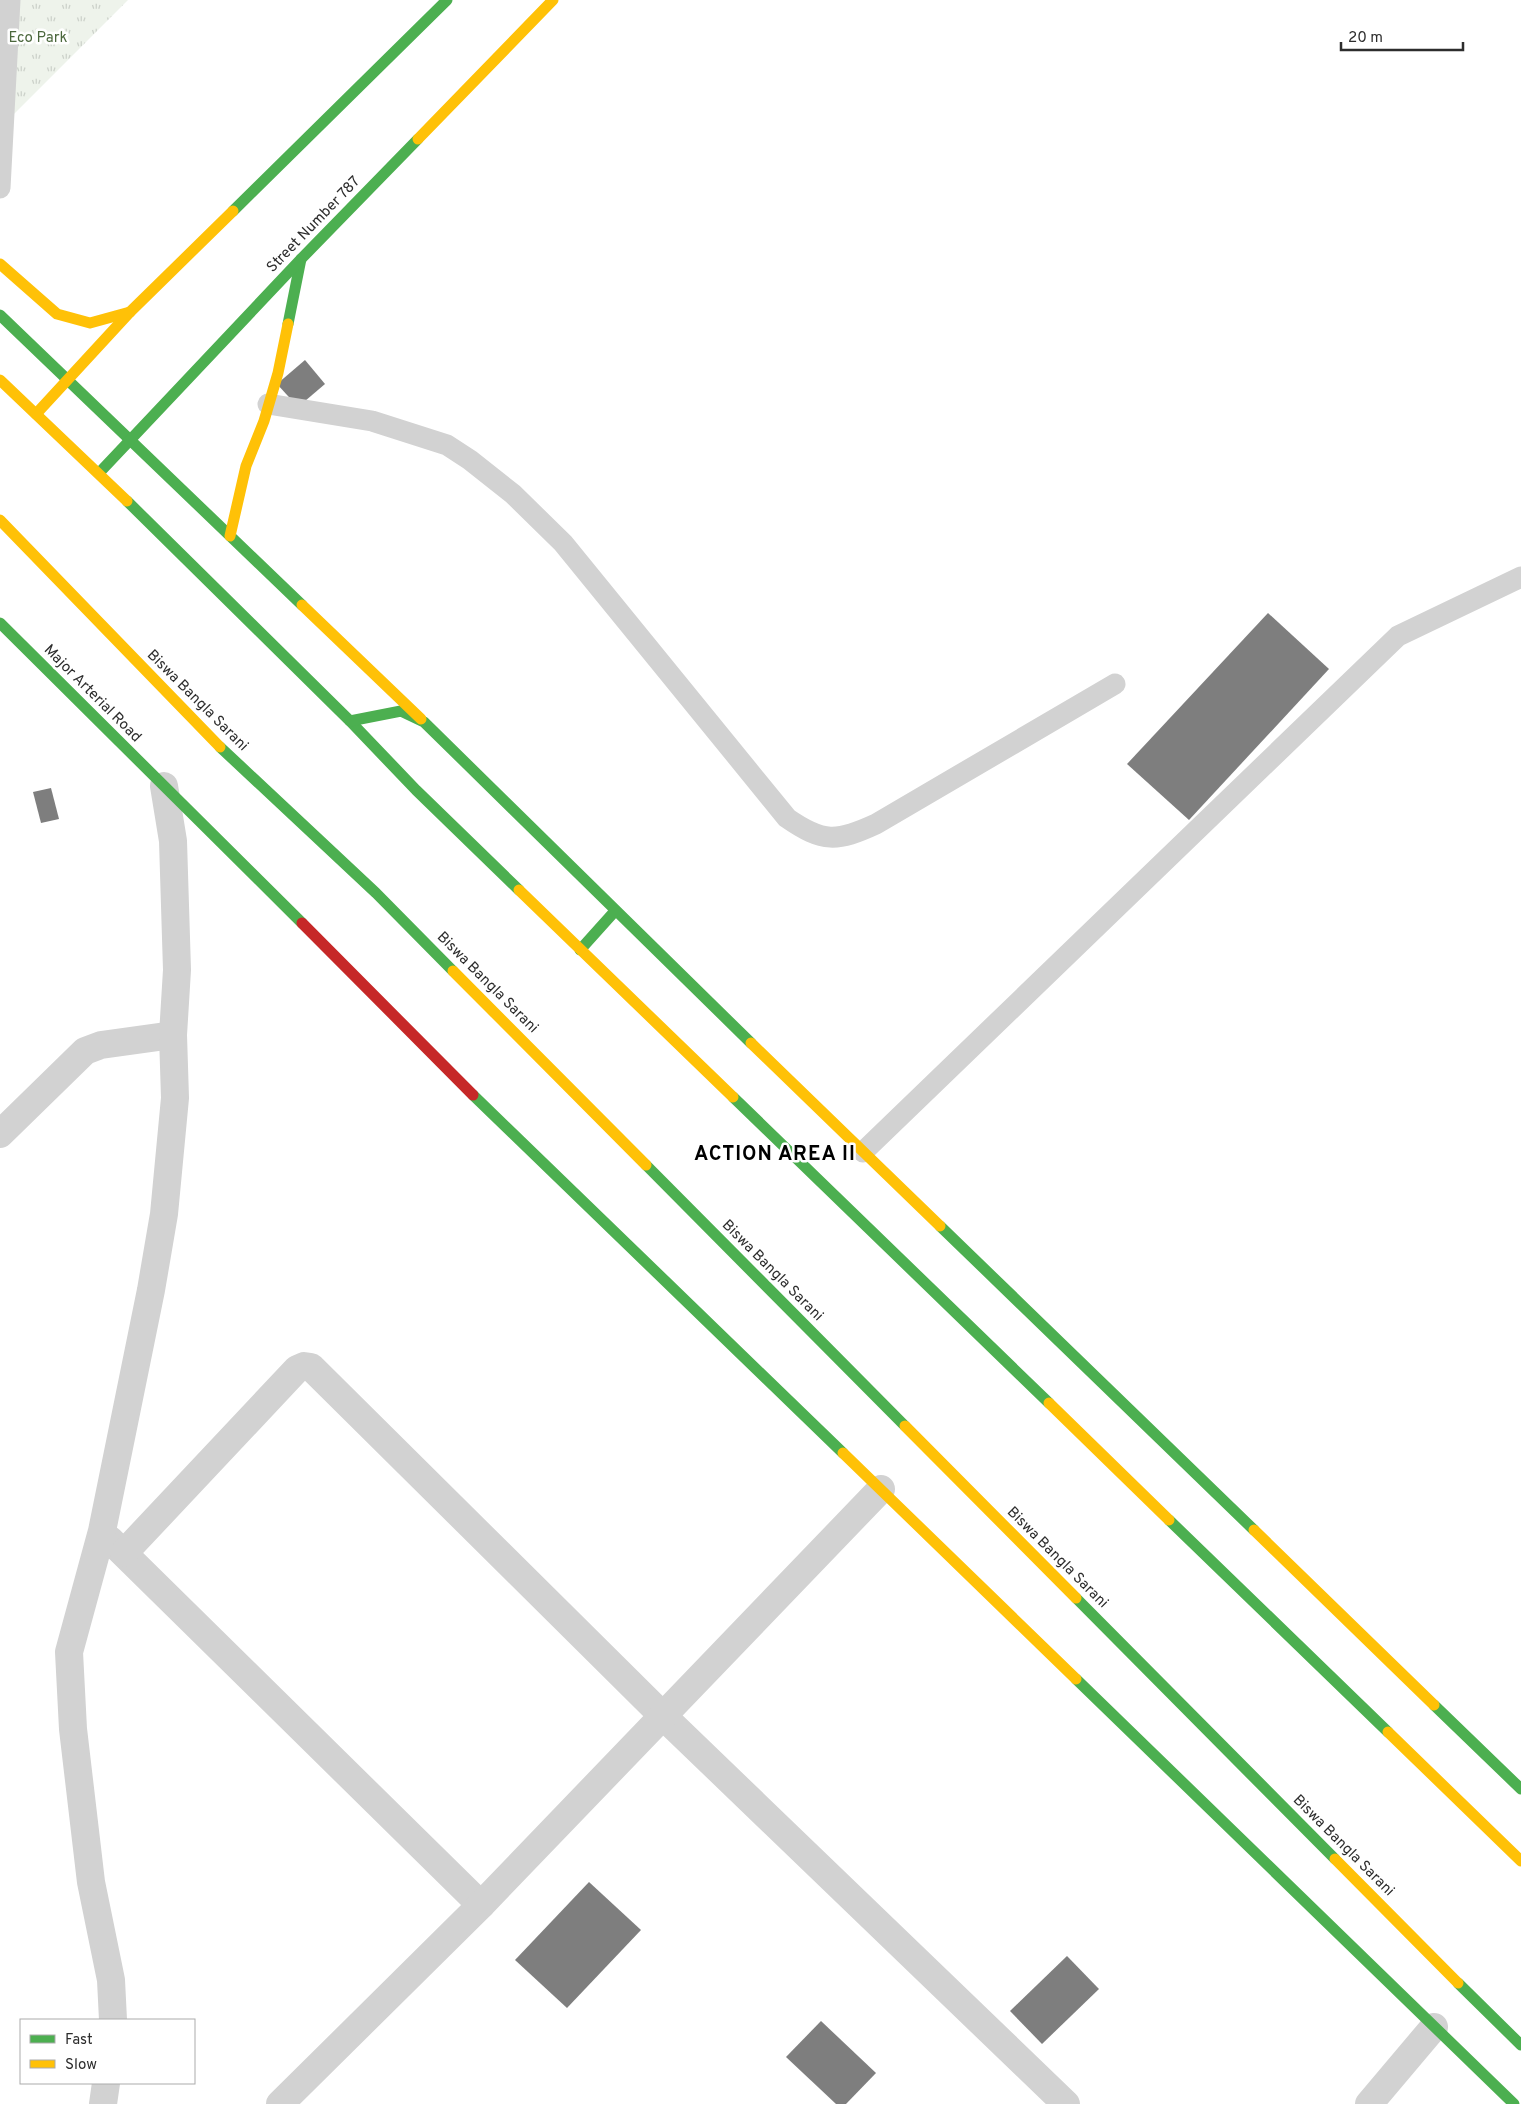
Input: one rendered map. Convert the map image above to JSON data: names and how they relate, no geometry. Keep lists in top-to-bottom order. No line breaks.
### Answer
{"streets":{"street":["Street Number 787","Major Arterial Road","Biswa Bangla Sarani"]},"districts":["ACTION AREA II"],"parks":["Eco Park"],"legend":["Fast","Slow"],"scale_bar":"20 m"}
